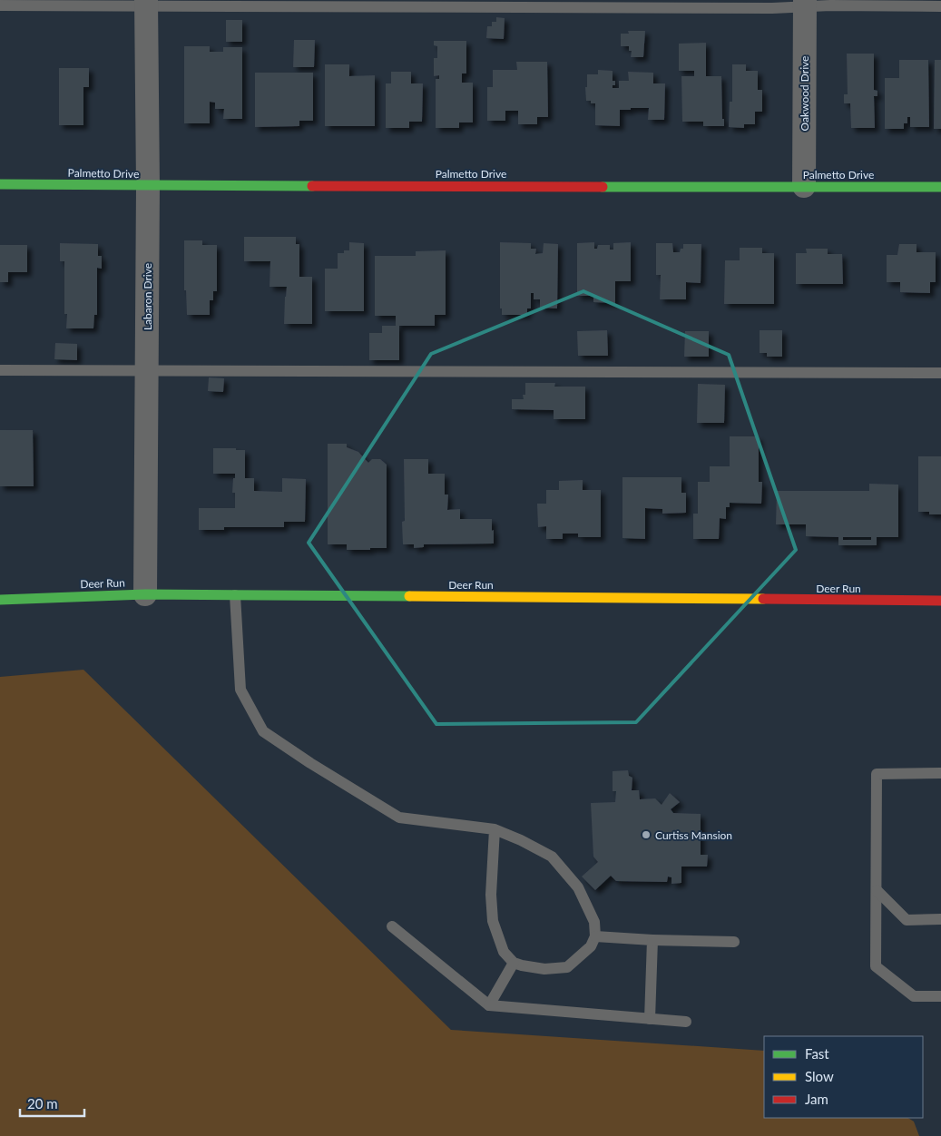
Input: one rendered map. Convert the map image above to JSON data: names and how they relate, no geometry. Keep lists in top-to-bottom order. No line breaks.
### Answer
{"streets":{"street":["Oakwood Drive","Palmetto Drive","Labaron Drive","Deer Run"]},"crossings":[["Oakwood Drive","Palmetto Drive"],["Palmetto Drive","Labaron Drive"],["Labaron Drive","Deer Run"]],"places":["Curtiss Mansion"],"legend":["Fast","Slow","Jam"],"scale_bar":"20 m"}
